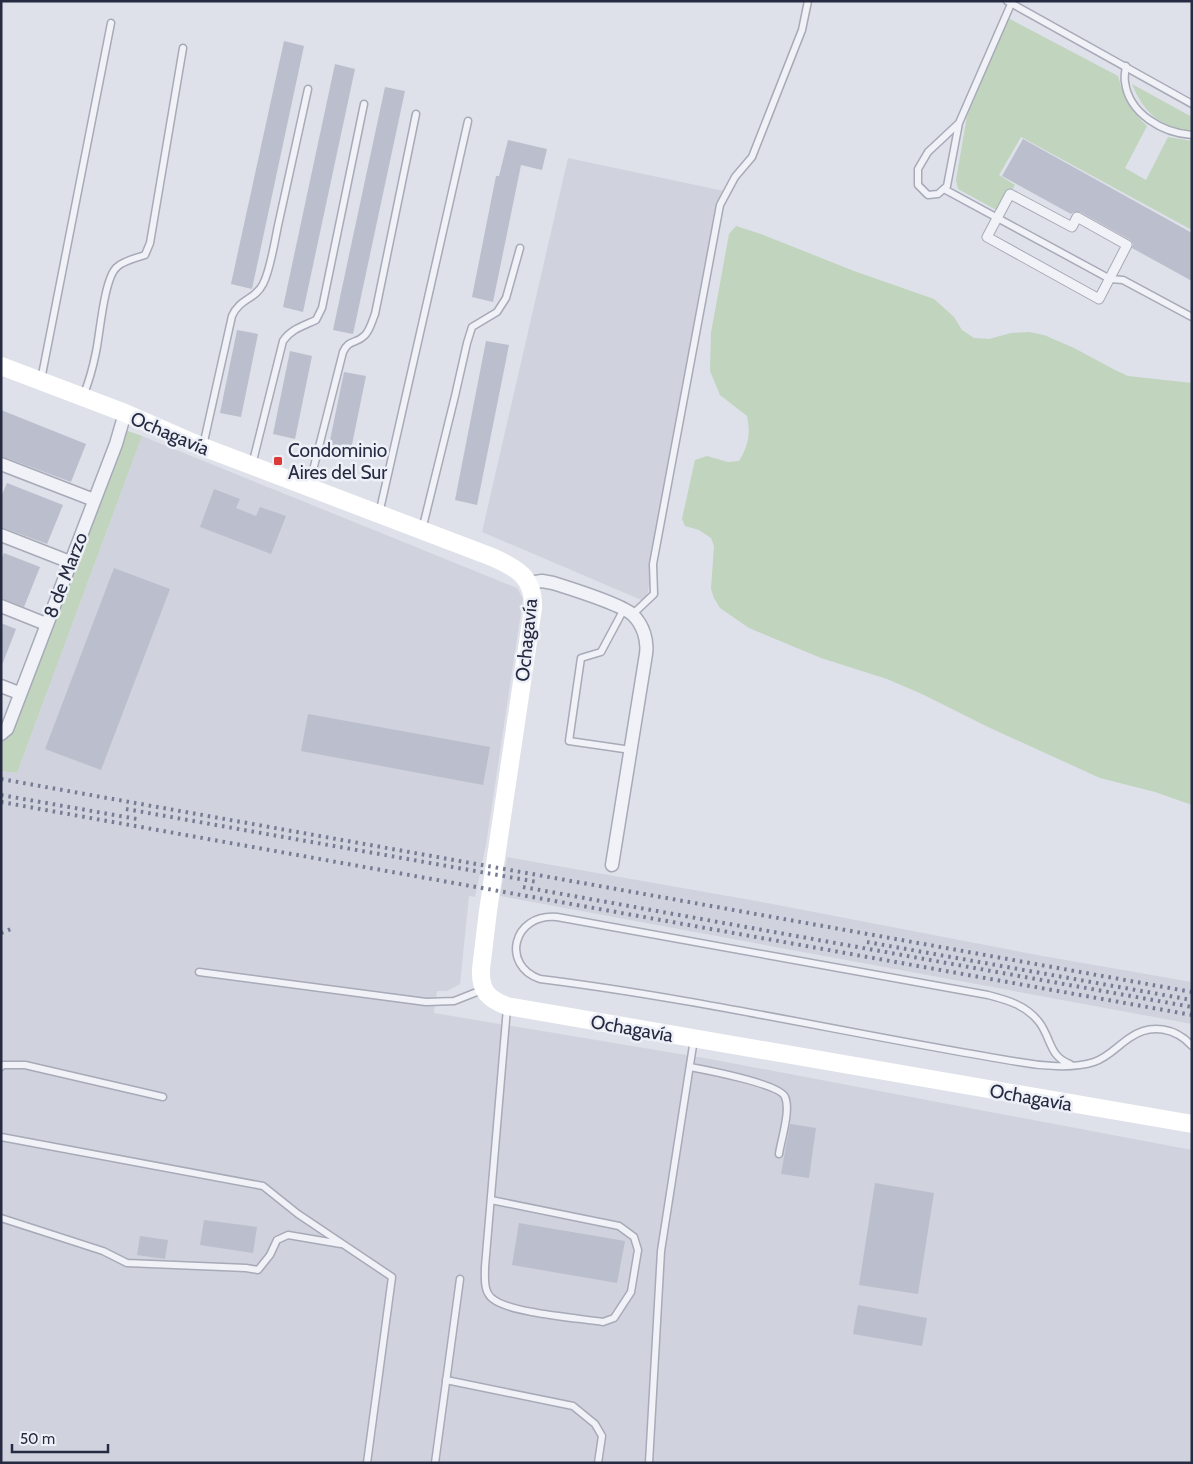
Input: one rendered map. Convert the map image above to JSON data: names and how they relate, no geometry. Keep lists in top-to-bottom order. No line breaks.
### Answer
{"streets":{"main road":["Ochagavía"],"street":["8 de Marzo"]},"crossings":[["Ochagavía","8 de Marzo"]],"places":{"transit":["Condominio Aires del Sur"]},"scale_bar":"50 m"}
